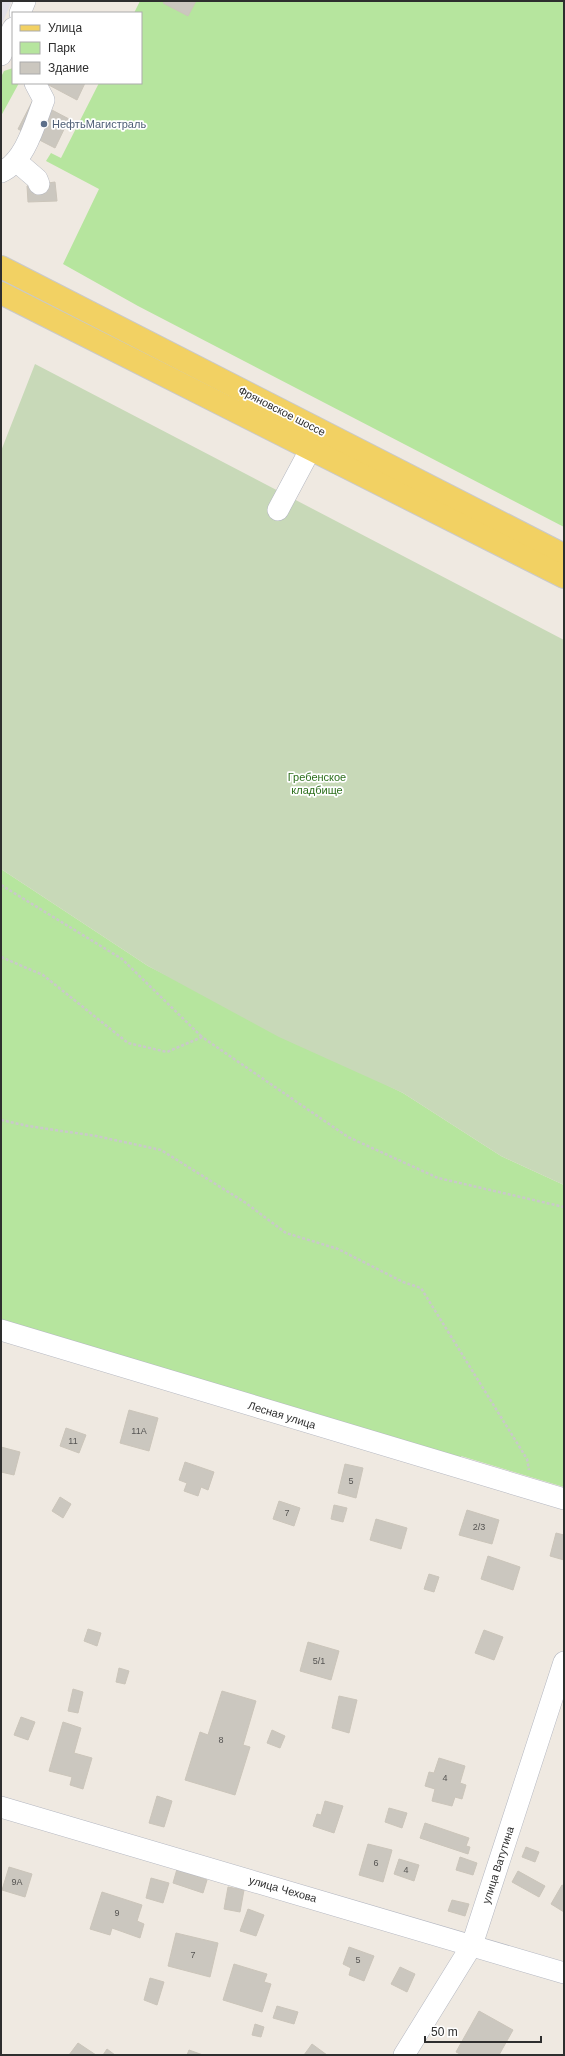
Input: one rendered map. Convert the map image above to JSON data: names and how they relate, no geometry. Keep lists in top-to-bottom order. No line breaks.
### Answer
{"streets":{"main road":["Фряновское шоссе"],"street":["Лесная улица","улица Ватутина","улица Чехова"]},"crossings":[["улица Ватутина","улица Чехова"]],"parks":["Гребенское кладбище"],"places":["НефтьМагистраль"],"house_numbers":["11А","11","5","7","2/3","5/1","8","4","6","4","9А","9","7","5"],"legend":["Улица","Парк","Здание"],"scale_bar":"50 m"}
